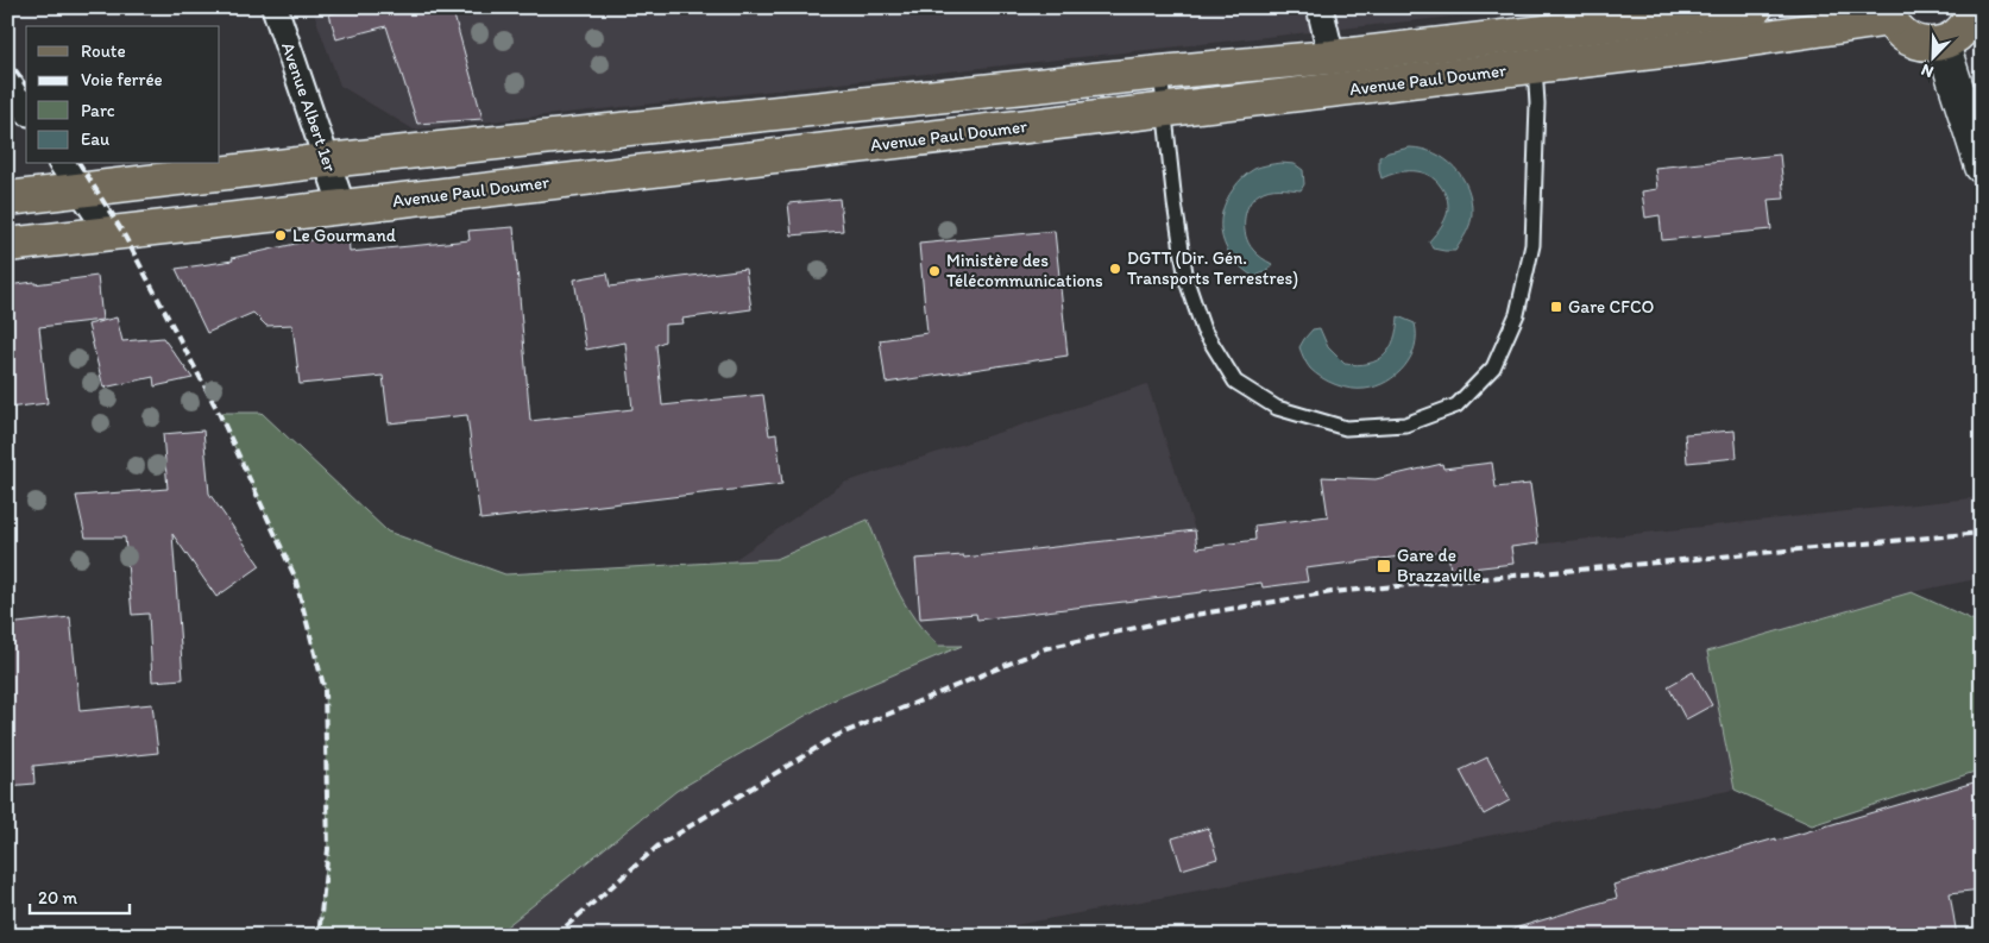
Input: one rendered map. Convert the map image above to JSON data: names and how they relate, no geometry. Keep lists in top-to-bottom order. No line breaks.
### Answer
{"streets":{"main road":["Avenue Paul Doumer"],"street":["Avenue Albert 1er"]},"crossings":[["Avenue Paul Doumer","Avenue Albert 1er"]],"places":{"other":["Le Gourmand","DGTT (Dir. Gén. Transports Terrestres)","Ministère des Télécommunications"],"transit":["Gare CFCO","Gare de Brazzaville"]},"legend":["Route","Voie ferrée","Parc","Eau"],"scale_bar":"20 m","north":"bottom left"}
